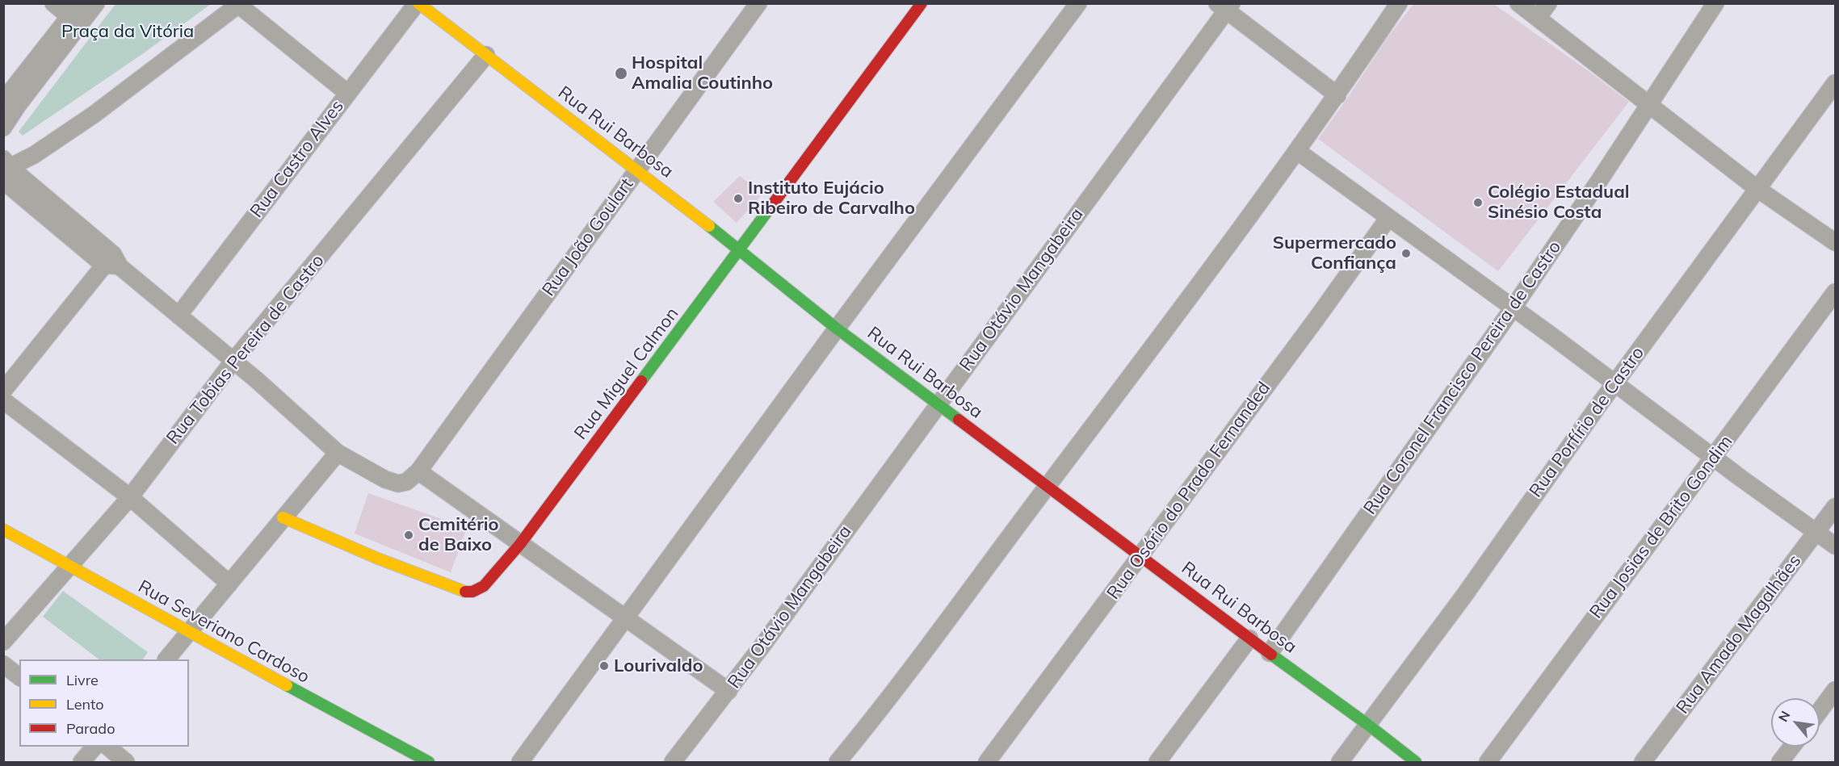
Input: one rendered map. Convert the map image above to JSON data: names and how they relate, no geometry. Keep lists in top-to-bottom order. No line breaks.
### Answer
{"streets":{"street":["Rua Rui Barbosa","Rua Castro Alves","Rua João Goulart","Rua Otávio Mangabeira","Rua Tobias Pereira de Castro","Rua Miguel Calmon","Rua Coronel Francisco Pereira de Castro","Rua Porfírio de Castro","Rua Osório do Prado Fernanded","Rua Josias de Brito Gondim","Rua Severiano Cardoso","Rua Amado Magalhães"]},"crossings":[["Rua Rui Barbosa","Rua Castro Alves"],["Rua Rui Barbosa","Rua João Goulart"],["Rua Rui Barbosa","Rua Otávio Mangabeira"],["Rua Rui Barbosa","Rua Tobias Pereira de Castro"],["Rua Rui Barbosa","Rua Miguel Calmon"],["Rua Rui Barbosa","Rua Coronel Francisco Pereira de Castro"],["Rua Rui Barbosa","Rua Porfírio de Castro"],["Rua Rui Barbosa","Rua Osório do Prado Fernanded"],["Rua Tobias Pereira de Castro","Rua Severiano Cardoso"]],"parks":["Praça da Vitória"],"places":["Hospital Amalia Coutinho","Instituto Eujácio Ribeiro de Carvalho","Colégio Estadual Sinésio Costa","Supermercado Confiança","Cemitério de Baixo","Lourivaldo"],"legend":["Livre","Lento","Parado"],"north":"top left"}
